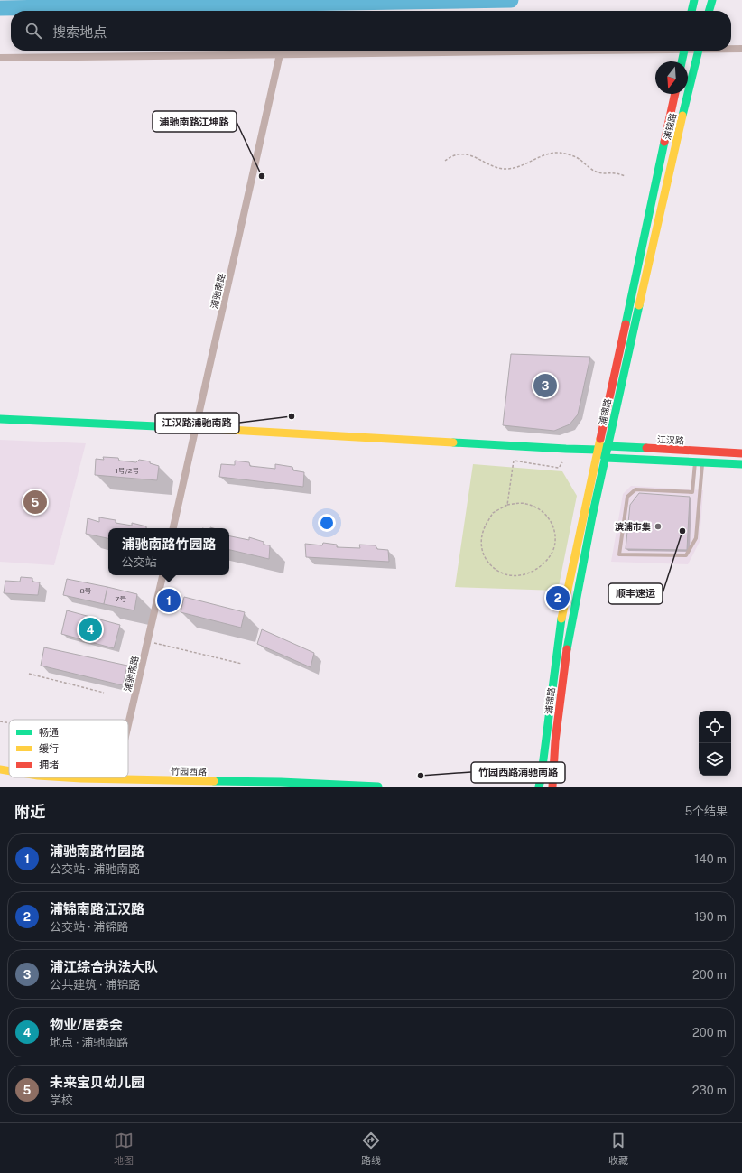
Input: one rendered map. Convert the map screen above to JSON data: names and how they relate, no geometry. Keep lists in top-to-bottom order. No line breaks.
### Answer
{"streets":{"main road":["浦锦路","江汉路","竹园西路"],"street":["浦驰南路"]},"crossings":[["浦锦路","江汉路"]],"places":["浦驰南路江坤路","江汉路浦驰南路","滨浦市集","顺丰速运","竹园西路浦驰南路"],"house_numbers":["1号/2号","8号","7号"],"legend":["畅通","缓行","拥堵"],"north":"bottom","page":{"search":"搜索地点","pins":["3","5","2","1","4"],"popup":["浦驰南路竹园路","公交站"],"heading":["附近","5个结果"],"list":[{"mark":"1","name":"浦驰南路竹园路","note":"公交站 · 浦驰南路","value":"140 m"},{"mark":"2","name":"浦锦南路江汉路","note":"公交站 · 浦锦路","value":"190 m"},{"mark":"3","name":"浦江综合执法大队","note":"公共建筑 · 浦锦路","value":"200 m"},{"mark":"4","name":"物业/居委会","note":"地点 · 浦驰南路","value":"200 m"},{"mark":"5","name":"未来宝贝幼儿园","note":"学校","value":"230 m"}],"nav":["地图","路线","收藏"]}}
